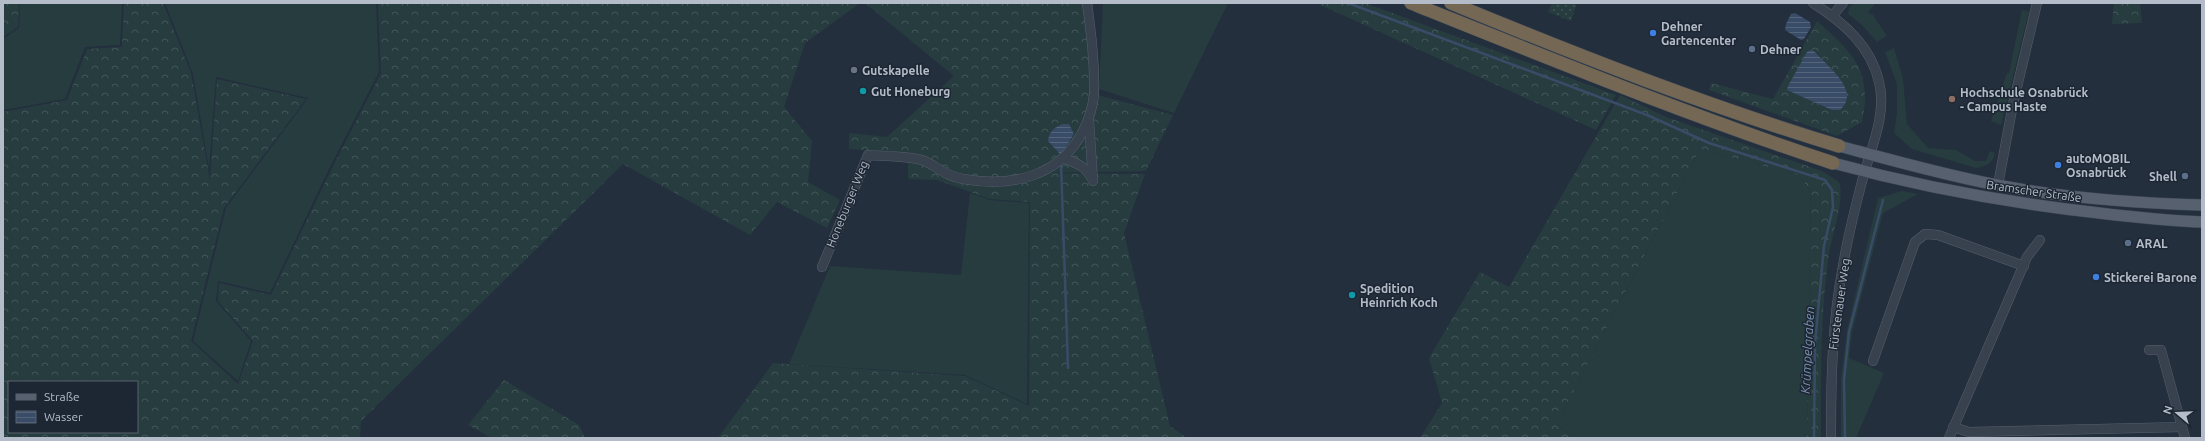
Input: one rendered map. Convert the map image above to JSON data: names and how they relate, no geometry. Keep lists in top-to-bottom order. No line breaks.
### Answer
{"streets":{"main road":["Bramscher Straße"],"street":["Honeburger Weg","Fürstenauer Weg"]},"crossings":[["Bramscher Straße","Fürstenauer Weg"]],"water":["Krümpelgraben"],"places":["Dehner Gartencenter","Dehner","Gutskapelle","Gut Honeburg","Hochschule Osnabrück - Campus Haste","autoMOBIL Osnabrück","Shell","ARAL","Stickerei Barone","Spedition Heinrich Koch"],"legend":["Straße","Wasser"],"north":"left"}
